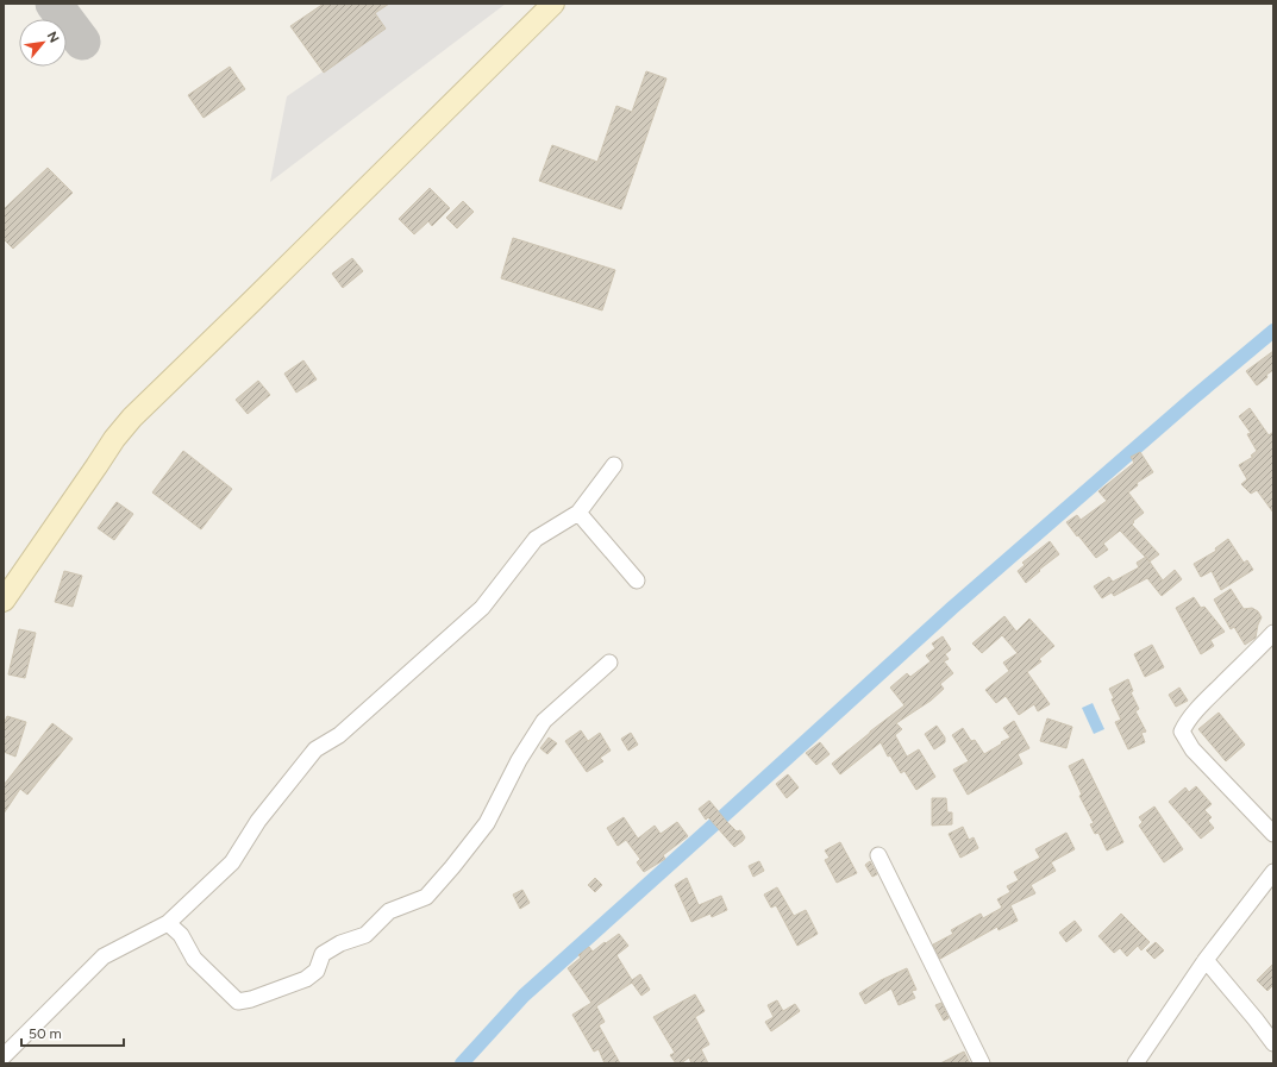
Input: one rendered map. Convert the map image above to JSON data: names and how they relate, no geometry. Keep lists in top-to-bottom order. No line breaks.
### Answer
{"scale_bar":"50 m","north":"top right"}
